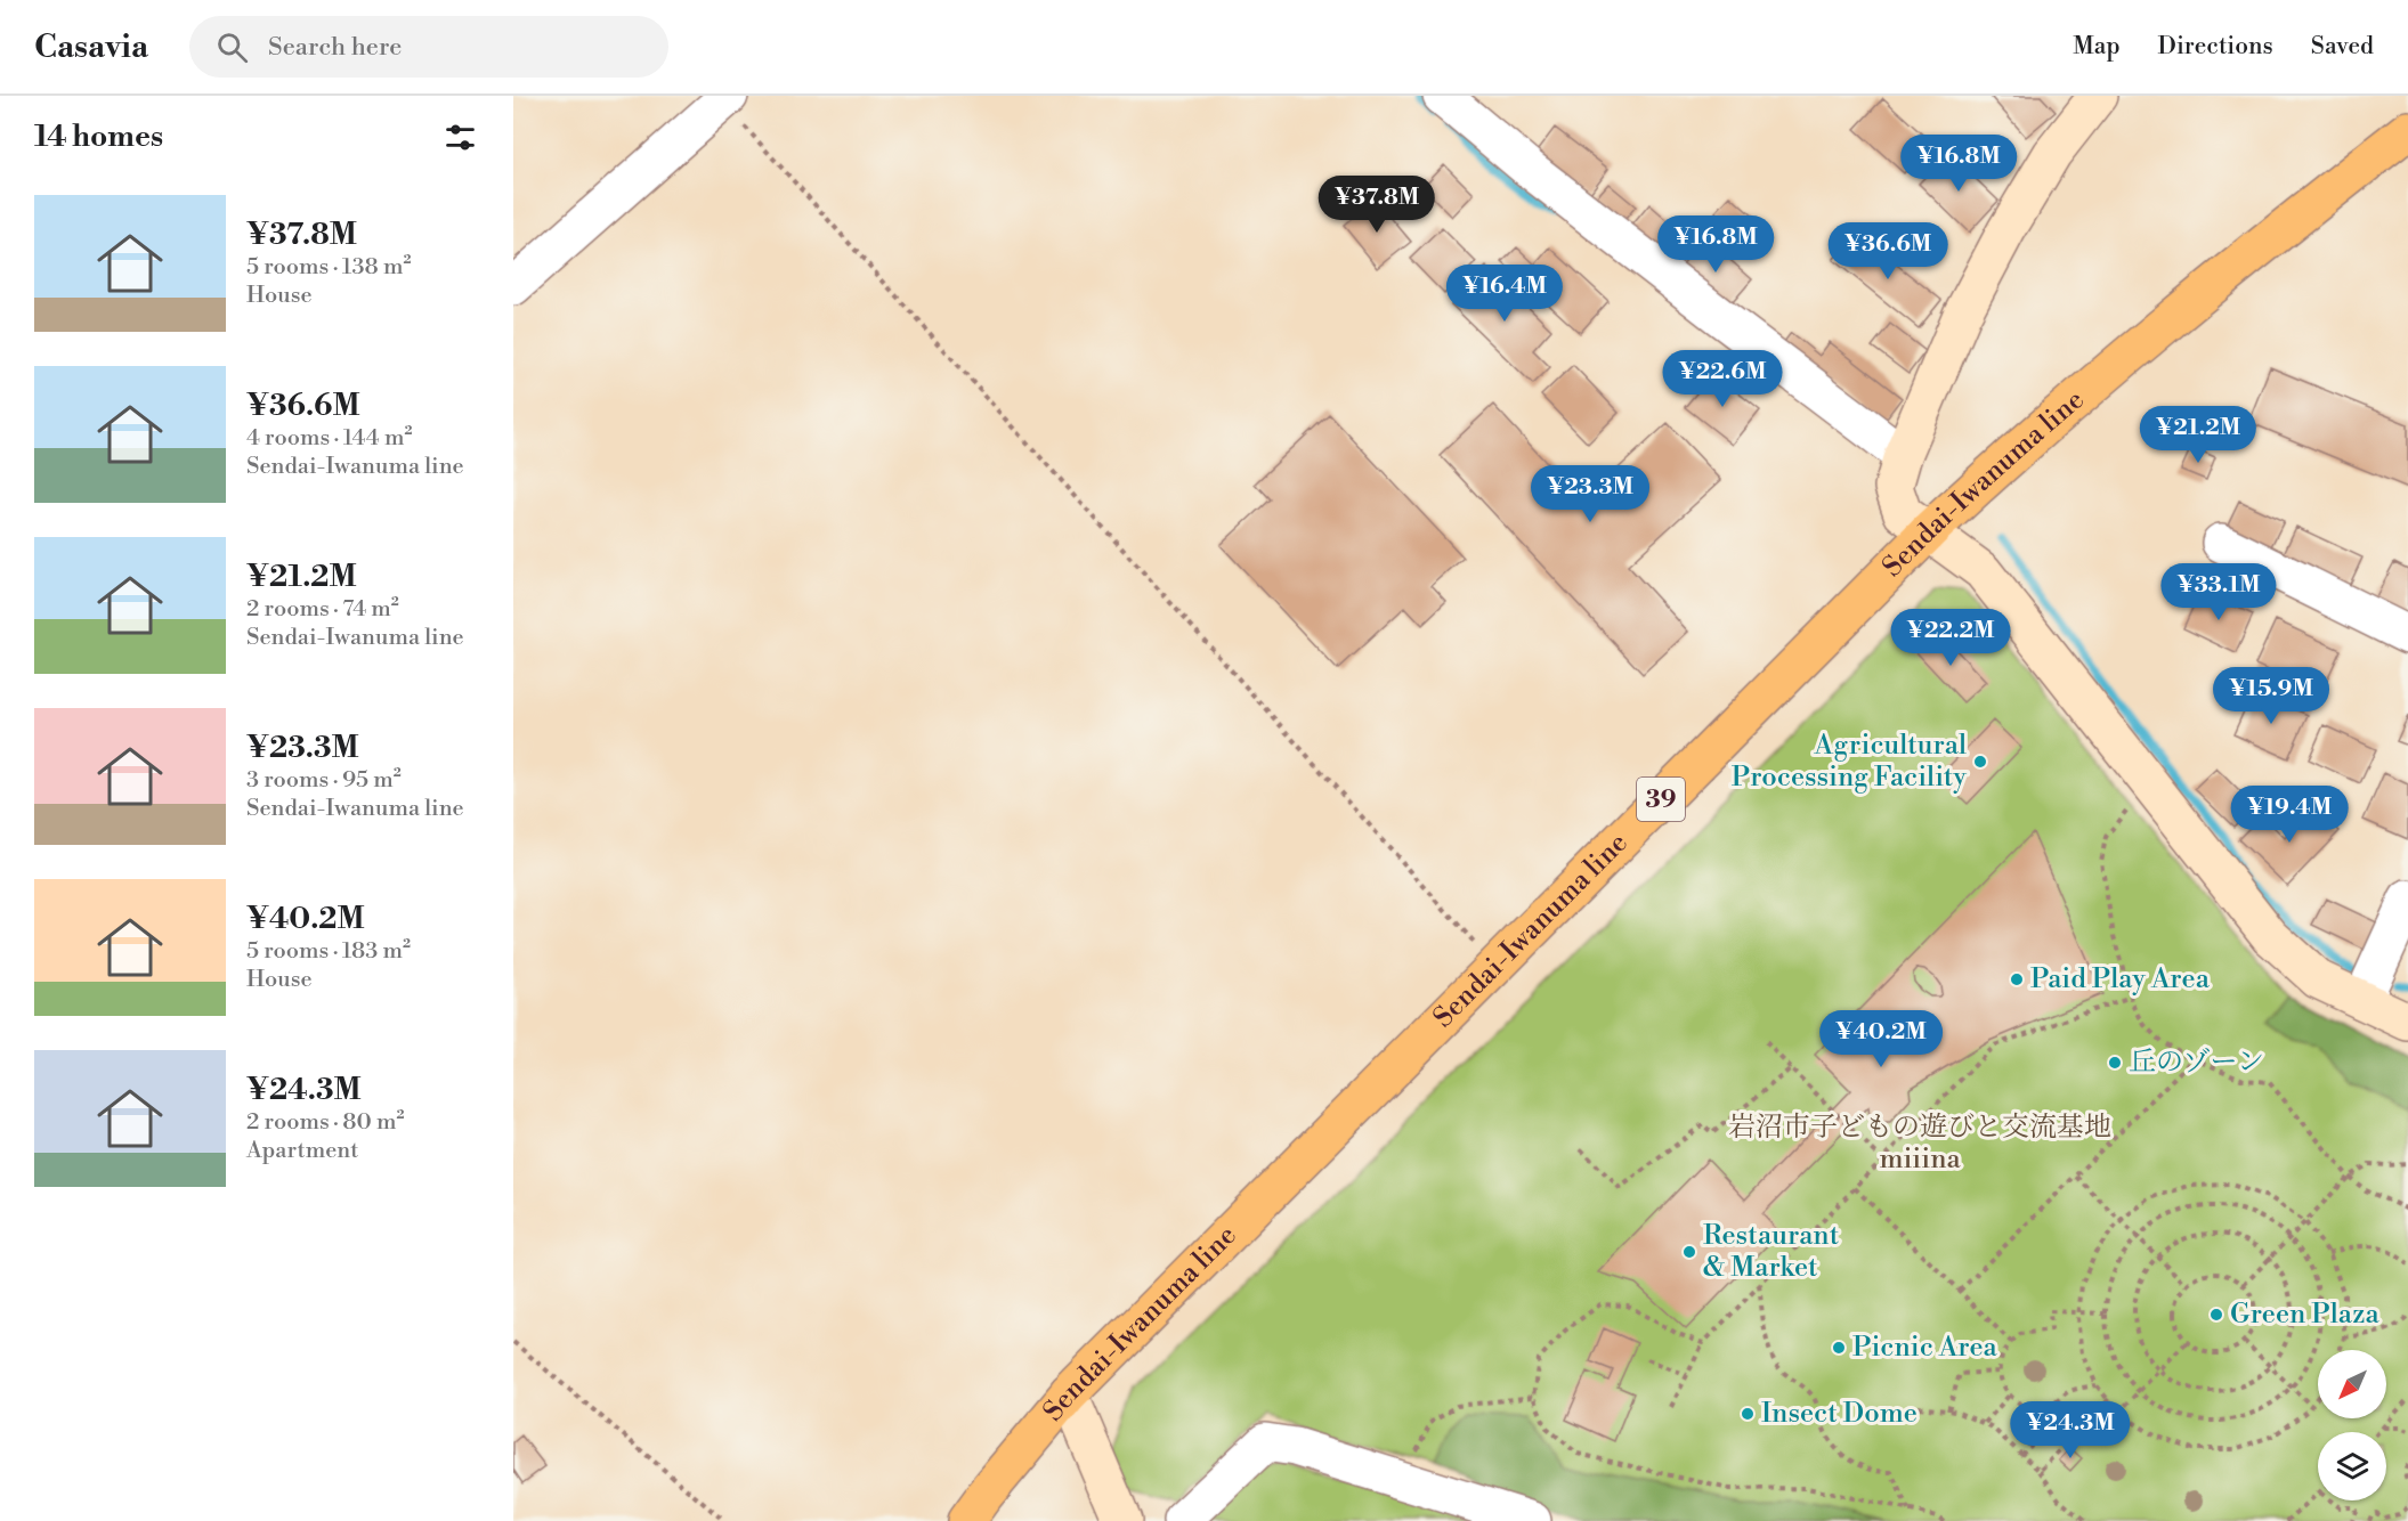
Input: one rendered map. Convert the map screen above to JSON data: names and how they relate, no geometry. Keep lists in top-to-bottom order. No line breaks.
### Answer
{"streets":{"main road":["Sendai-Iwanuma line","39"]},"parks":["岩沼市子どもの遊びと交流基地 miiina"],"places":["Agricultural Processing Facility","Paid Play Area","丘のゾーン","Restaurant & Market","Green Plaza","Picnic Area","Insect Dome"],"north":"bottom left","page":{"header":"Casavia","search":"Search here","nav":["Map","Directions","Saved"],"heading":"14 homes","price":["¥16.8M","¥37.8M","¥16.8M","¥36.6M","¥16.4M","¥22.6M","¥21.2M","¥23.3M","¥33.1M","¥22.2M","¥15.9M","¥19.4M","¥40.2M","¥24.3M"],"list":[{"name":"¥37.8M","note":"5 rooms · 138 m² · House"},{"name":"¥36.6M","note":"4 rooms · 144 m² · Sendai-Iwanuma line"},{"name":"¥21.2M","note":"2 rooms · 74 m² · Sendai-Iwanuma line"},{"name":"¥23.3M","note":"3 rooms · 95 m² · Sendai-Iwanuma line"},{"name":"¥40.2M","note":"5 rooms · 183 m² · House"},{"name":"¥24.3M","note":"2 rooms · 80 m² · Apartment"}]}}
